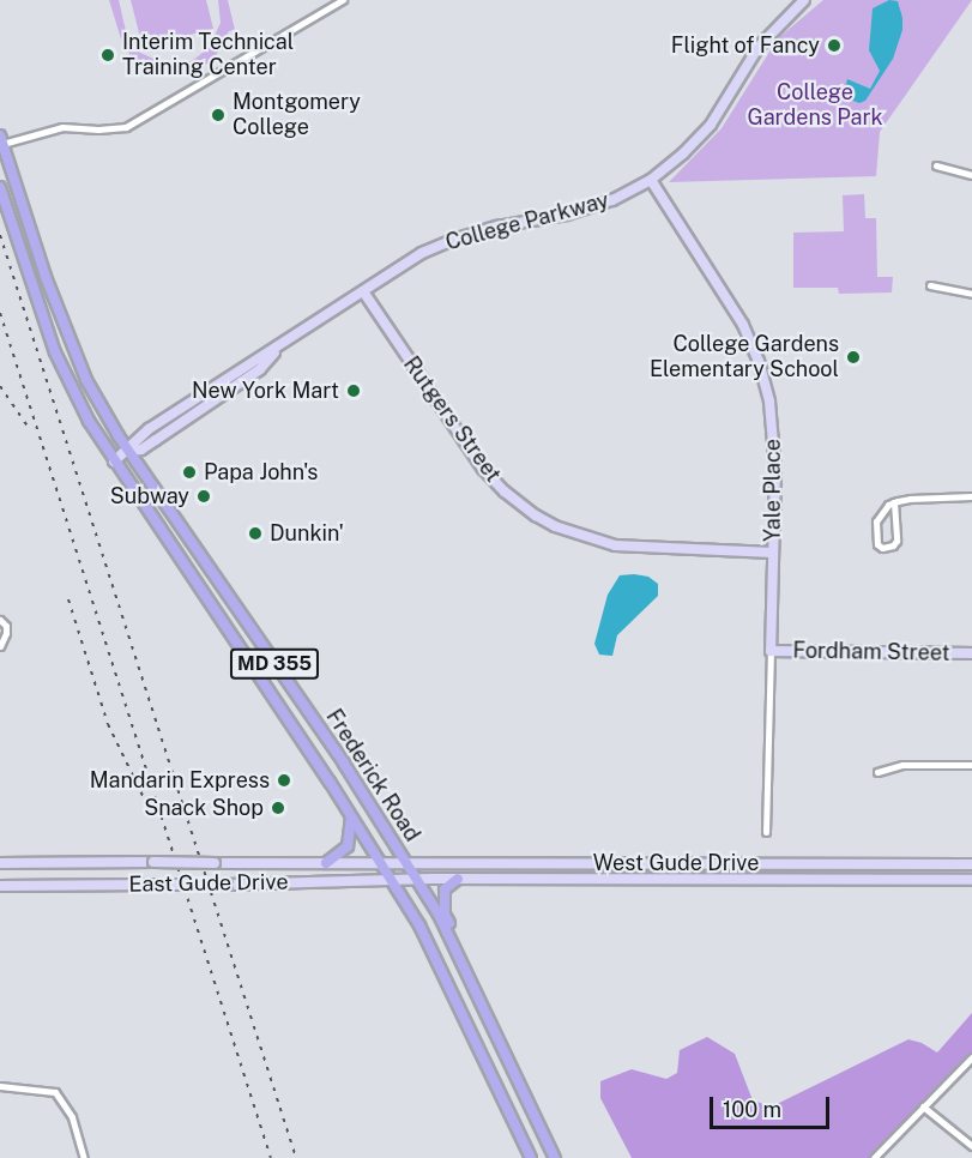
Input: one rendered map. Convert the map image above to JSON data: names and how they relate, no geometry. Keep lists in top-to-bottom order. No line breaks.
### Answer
{"streets":{"main road":["MD 355","Frederick Road"],"street":["College Parkway","Rutgers Street","Yale Place","Fordham Street","West Gude Drive","East Gude Drive"]},"crossings":[["College Parkway","Rutgers Street"],["College Parkway","Yale Place"],["College Parkway","Frederick Road"],["Rutgers Street","Yale Place"],["Yale Place","Fordham Street"],["Frederick Road","West Gude Drive"],["Frederick Road","East Gude Drive"],["West Gude Drive","East Gude Drive"]],"parks":["College Gardens Park"],"places":["Flight of Fancy","Interim Technical Training Center","Montgomery College","College Gardens Elementary School","New York Mart","Papa John's","Subway","Dunkin'","Mandarin Express","Snack Shop"],"scale_bar":"100 m"}
